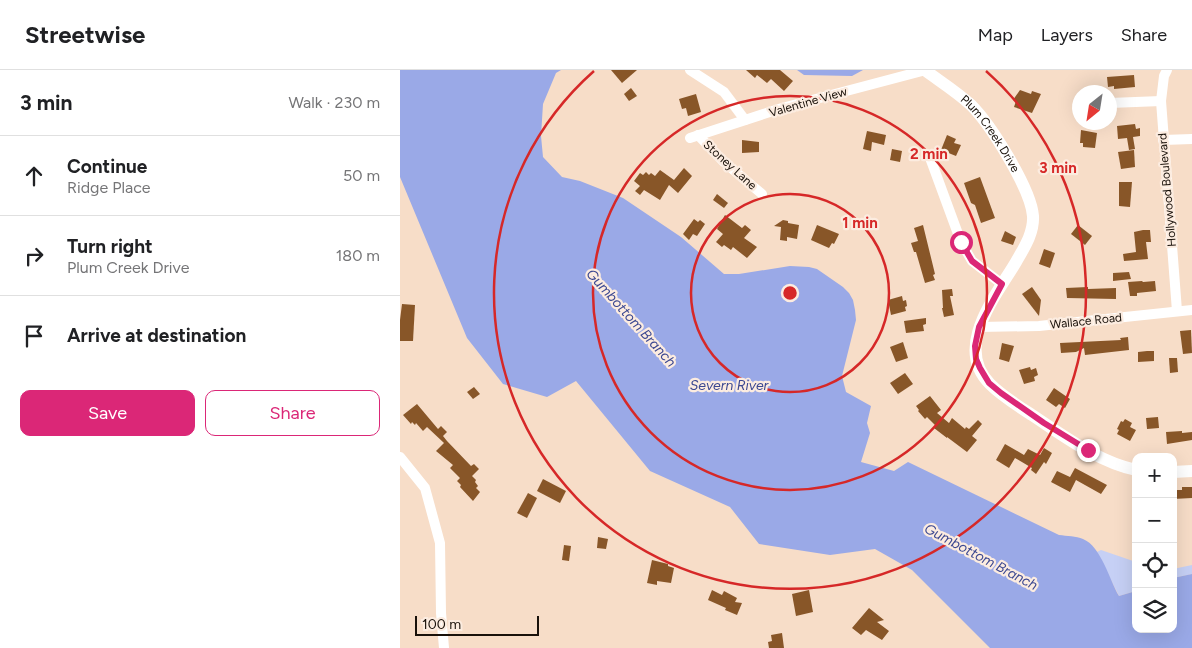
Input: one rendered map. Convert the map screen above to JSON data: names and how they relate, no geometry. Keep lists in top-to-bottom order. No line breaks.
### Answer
{"streets":{"street":["Valentine View","Plum Creek Drive","Stoney Lane","Hollywood Boulevard","Wallace Road"]},"crossings":[["Valentine View","Plum Creek Drive"],["Valentine View","Stoney Lane"],["Plum Creek Drive","Wallace Road"],["Hollywood Boulevard","Wallace Road"]],"water":["Gumbottom Branch","Severn River"],"scale_bar":"100 m","north":"bottom left","page":{"header":"Streetwise","nav":["Map","Layers","Share"],"heading":["3 min","Walk · 230 m"],"list":[["Continue","Ridge Place","50 m"],["Turn right","Plum Creek Drive","180 m"],"Arrive at destination"],"buttons":["Save","Share"],"map_buttons":["+","−"],"scale":"100 m"},"rings":["2 min","3 min","1 min"]}
